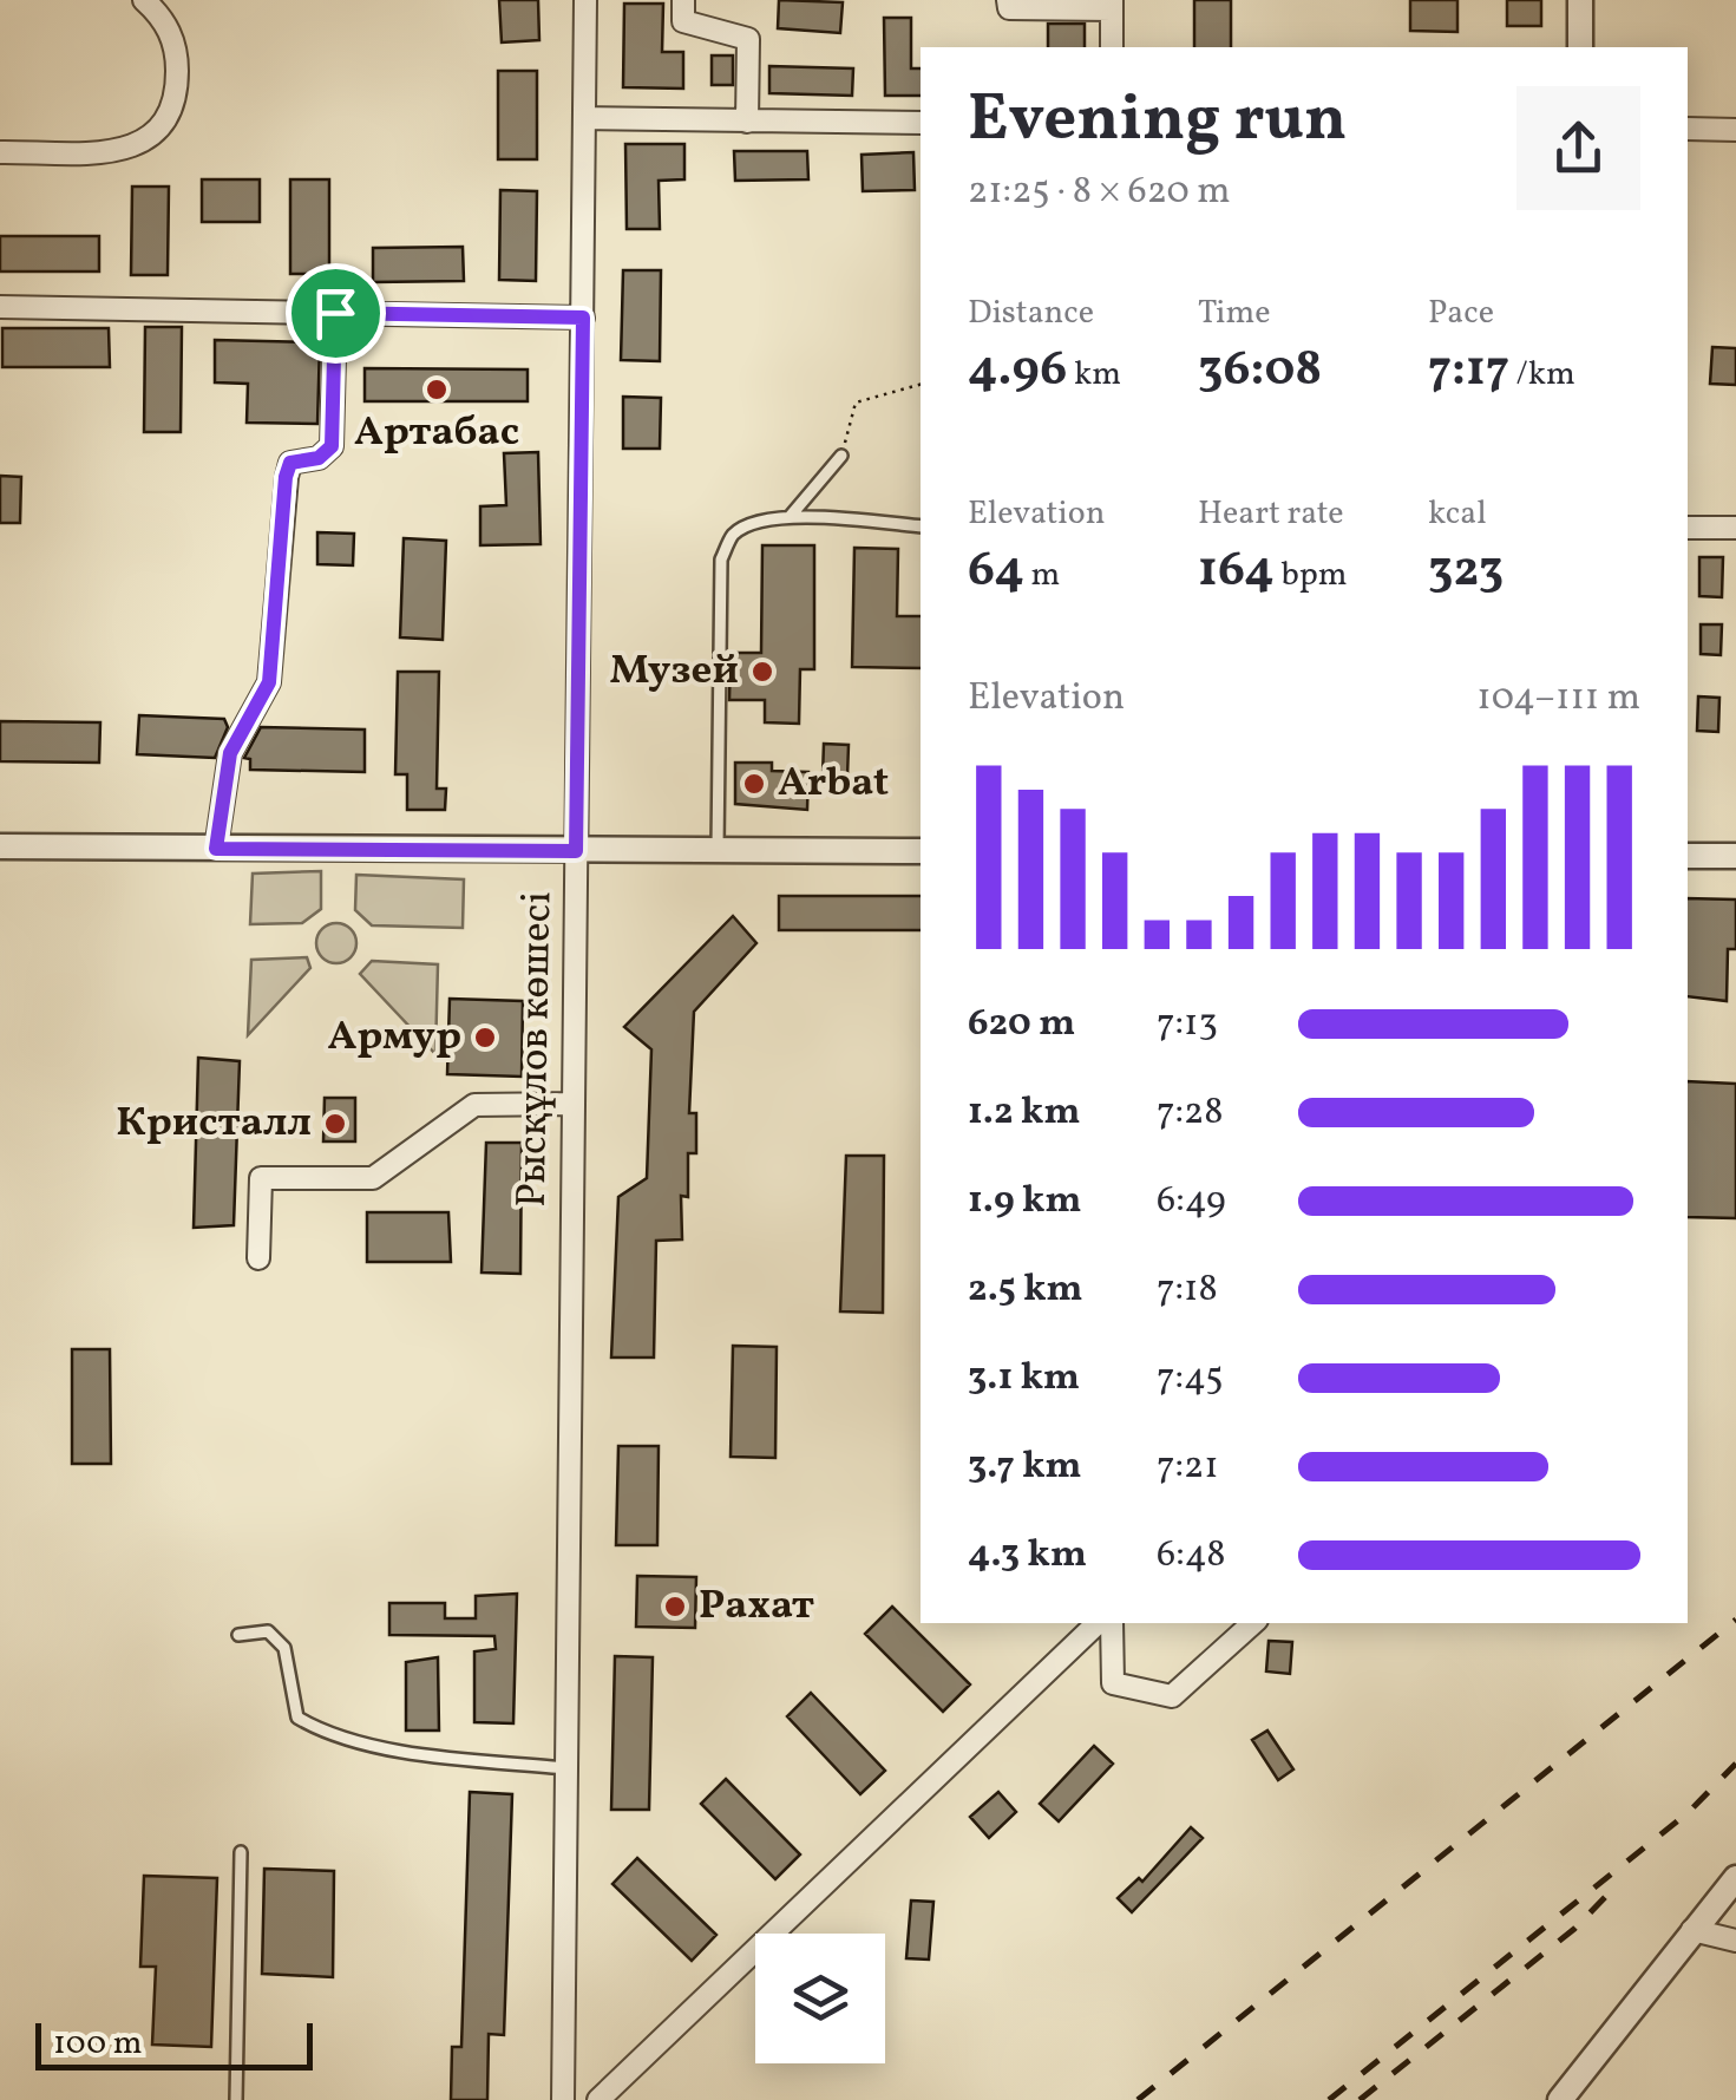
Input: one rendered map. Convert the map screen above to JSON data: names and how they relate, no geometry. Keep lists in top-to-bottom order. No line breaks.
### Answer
{"streets":{"street":["Рысқұлов көшесі"]},"places":["Артабас","Музей","Arbat","Армур","Кристалл","Рахат"],"scale_bar":"100 m","page":{"heading":["Evening run","21:25 · 8 × 620 m"],"stats":[["Distance","4.96 km"],["Time","36:08"],["Pace","7:17 /km"],["Elevation","64 m"],["Heart rate","164 bpm"],["kcal","323"]],"chart":["Elevation","104–111 m"],"list":[{"name":"620 m","note":"7:13"},{"name":"1.2 km","note":"7:28"},{"name":"1.9 km","note":"6:49"},{"name":"2.5 km","note":"7:18"},{"name":"3.1 km","note":"7:45"},{"name":"3.7 km","note":"7:21"},{"name":"4.3 km","note":"6:48"}],"scale":"100 m"}}
